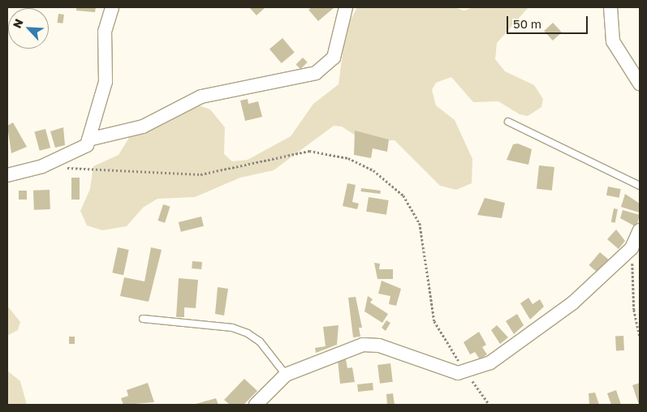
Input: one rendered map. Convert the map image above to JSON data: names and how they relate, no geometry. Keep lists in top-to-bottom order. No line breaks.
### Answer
{"scale_bar":"50 m","north":"top left"}
